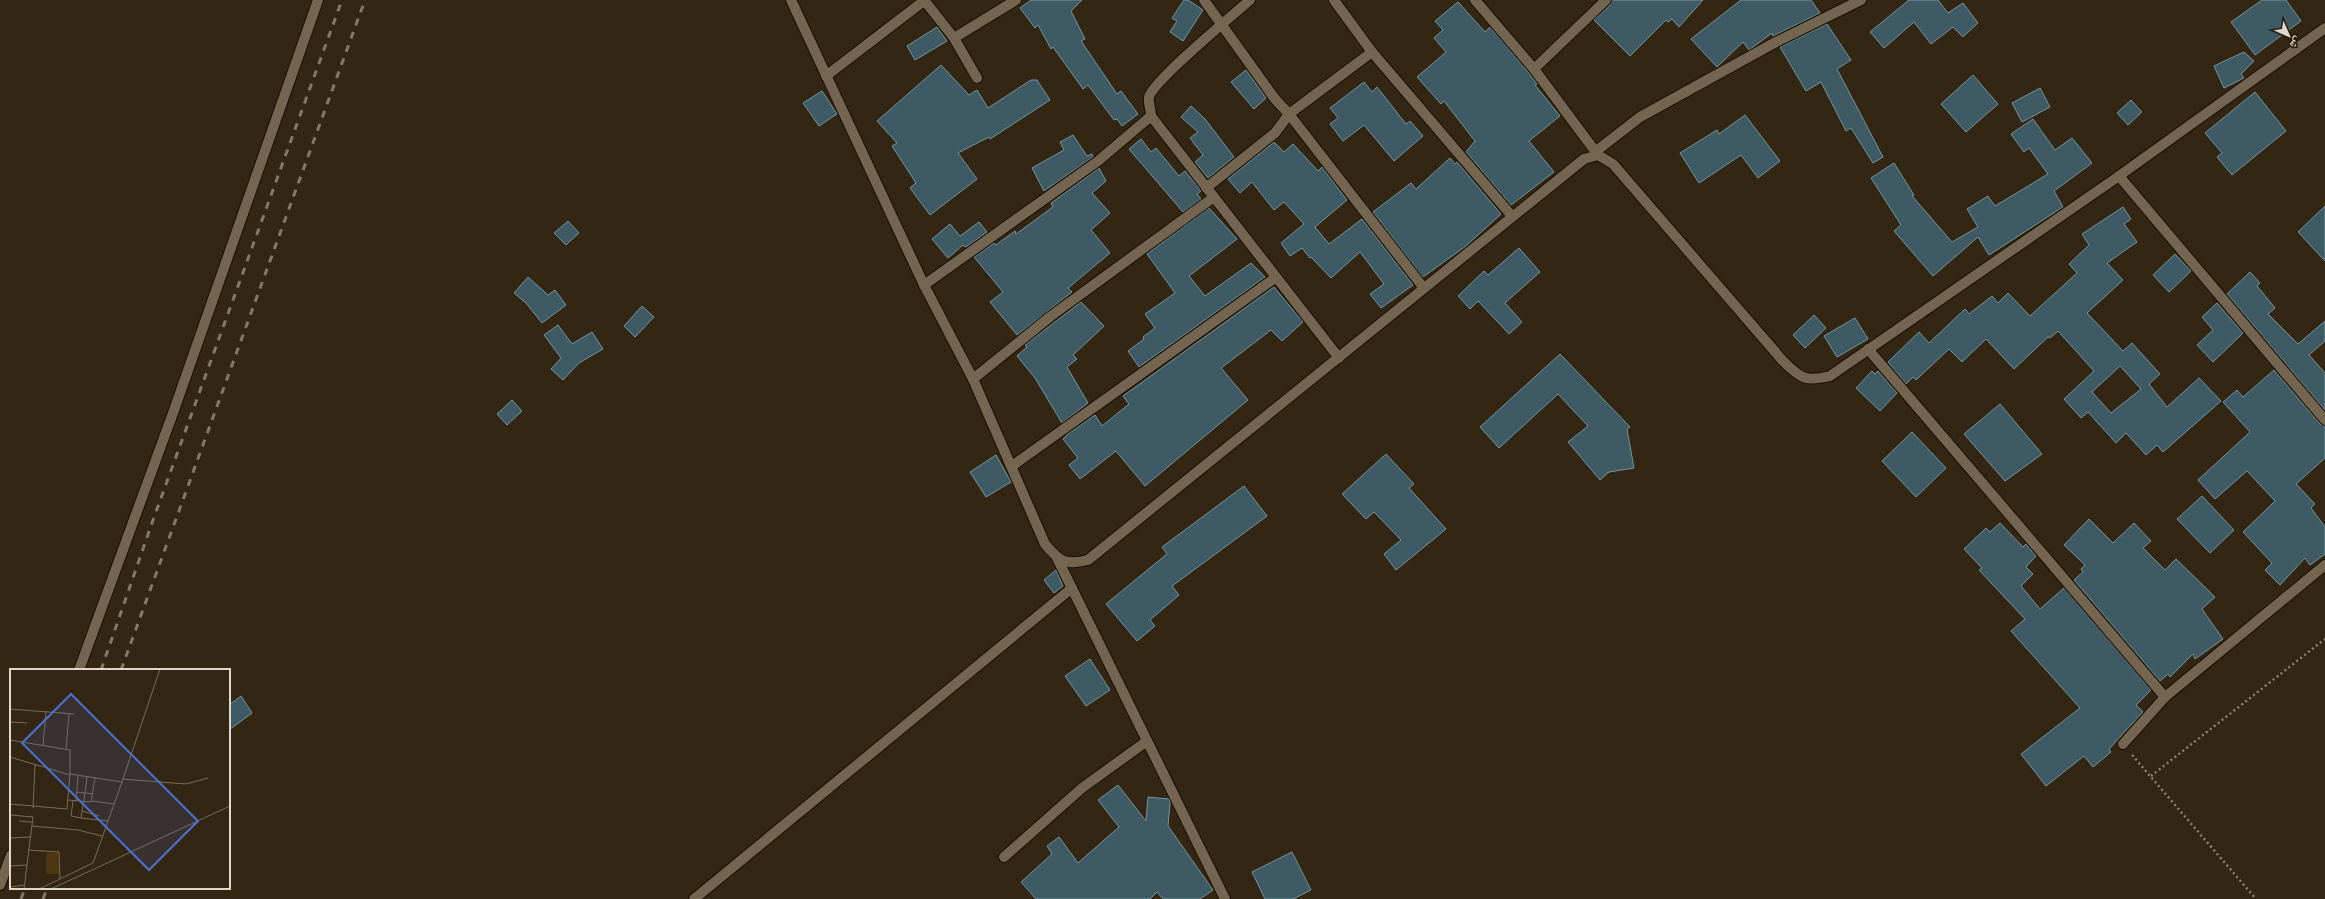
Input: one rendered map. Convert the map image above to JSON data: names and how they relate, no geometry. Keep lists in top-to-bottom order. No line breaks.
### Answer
{"north":"bottom right"}
